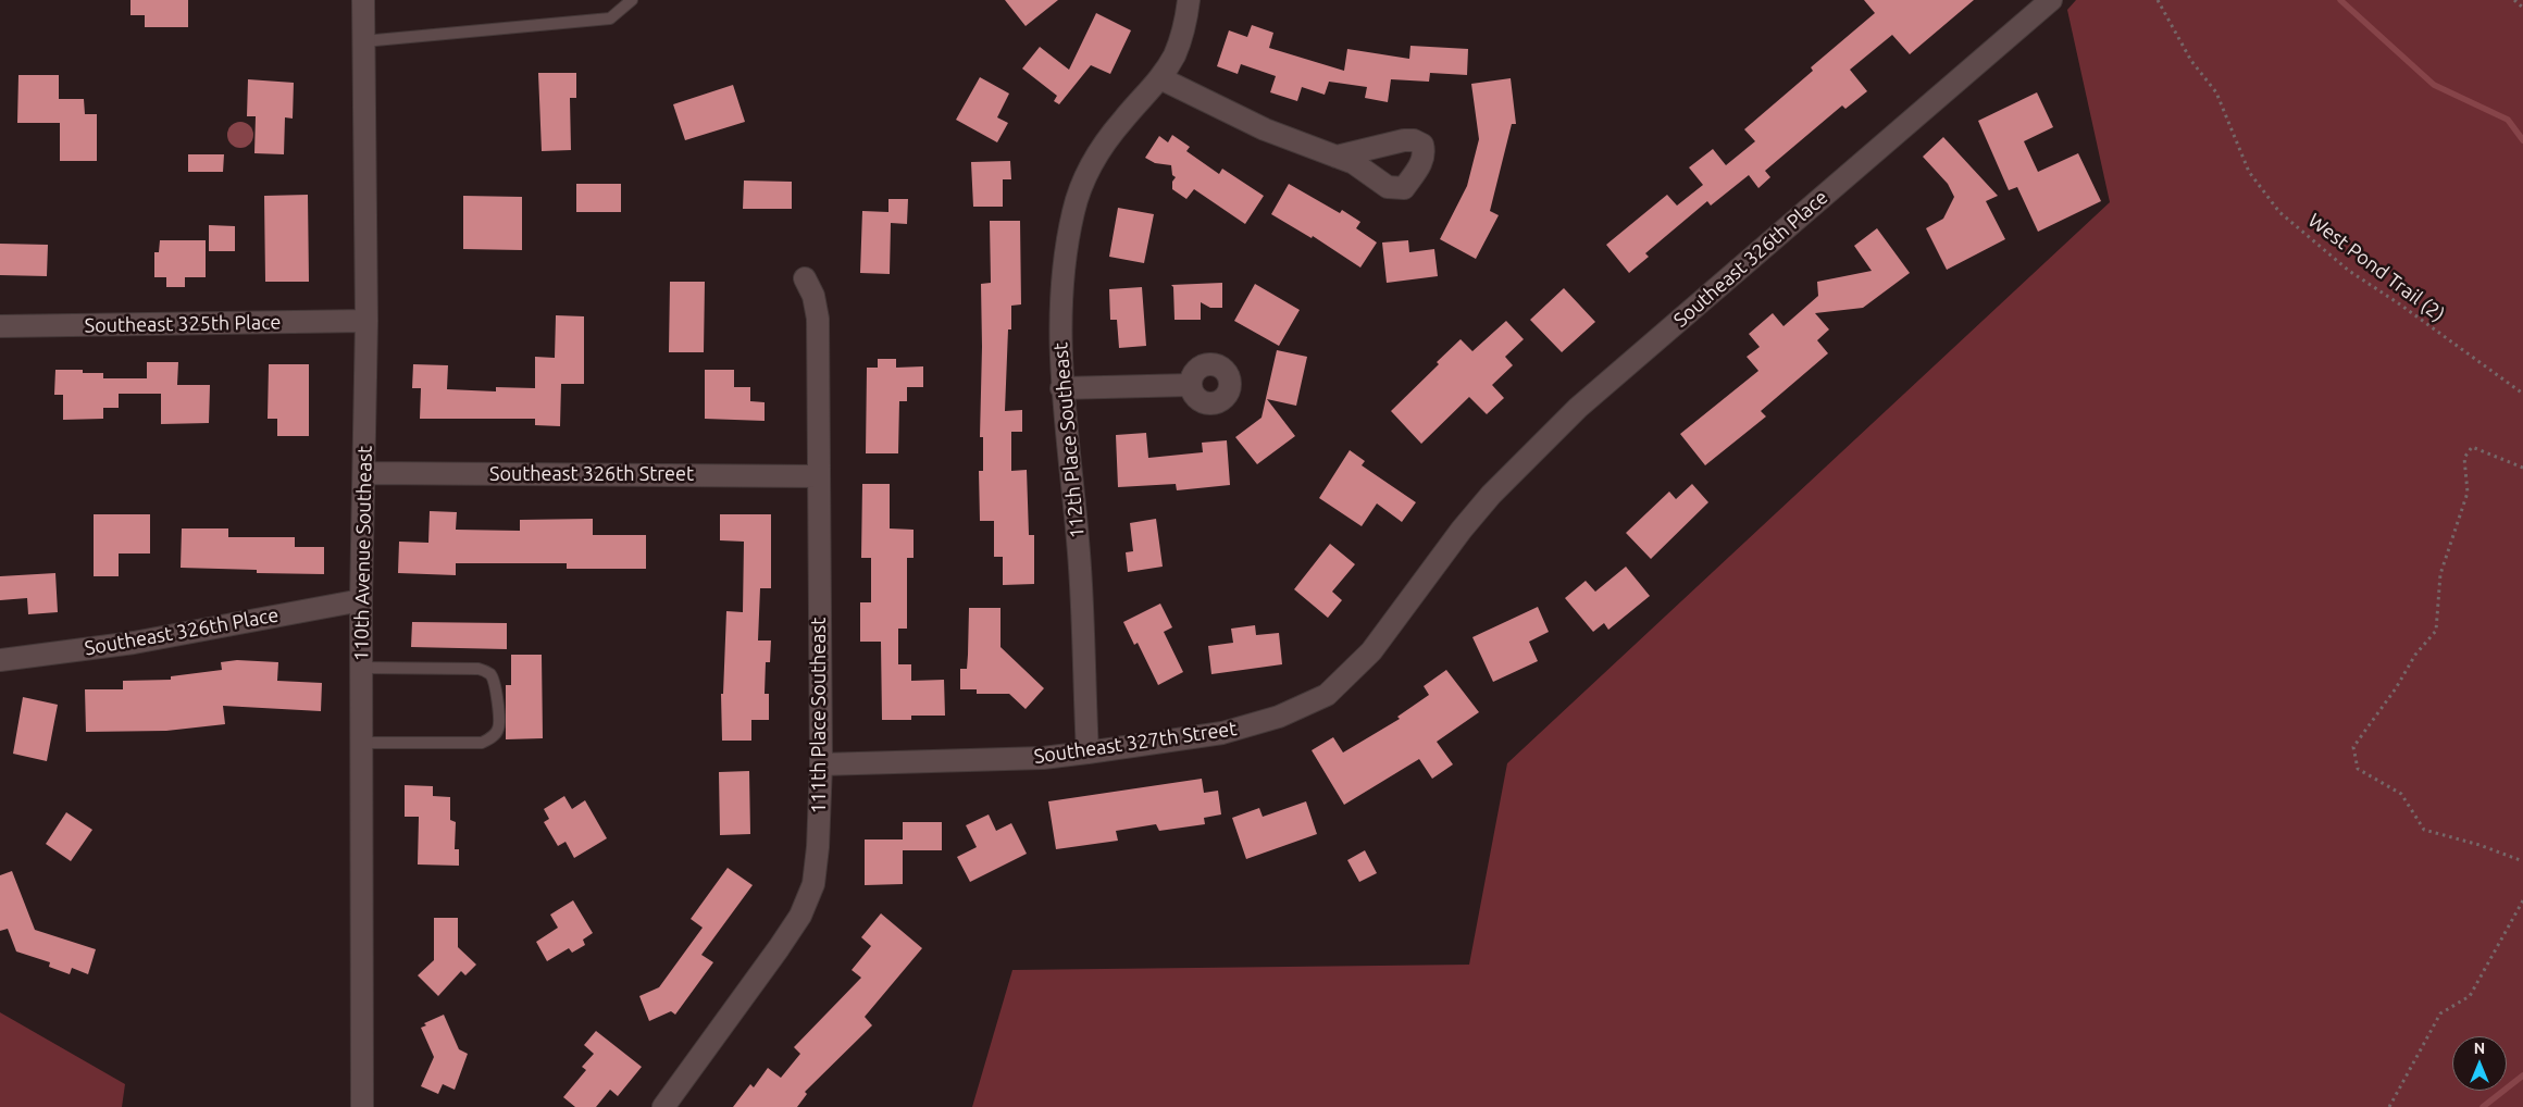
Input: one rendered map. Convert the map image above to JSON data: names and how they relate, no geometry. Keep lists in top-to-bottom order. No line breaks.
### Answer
{"streets":{"street":["Southeast 326th Place","Southeast 325th Place","112th Place Southeast","Southeast 326th Street","110th Avenue Southeast","111th Place Southeast","Southeast 327th Street"],"path":["West Pond Trail (2)"]},"crossings":[["Southeast 326th Place","110th Avenue Southeast"],["Southeast 326th Place","Southeast 327th Street"],["Southeast 325th Place","110th Avenue Southeast"],["112th Place Southeast","Southeast 327th Street"],["Southeast 326th Street","110th Avenue Southeast"],["Southeast 326th Street","111th Place Southeast"],["111th Place Southeast","Southeast 327th Street"]],"north":"top"}
